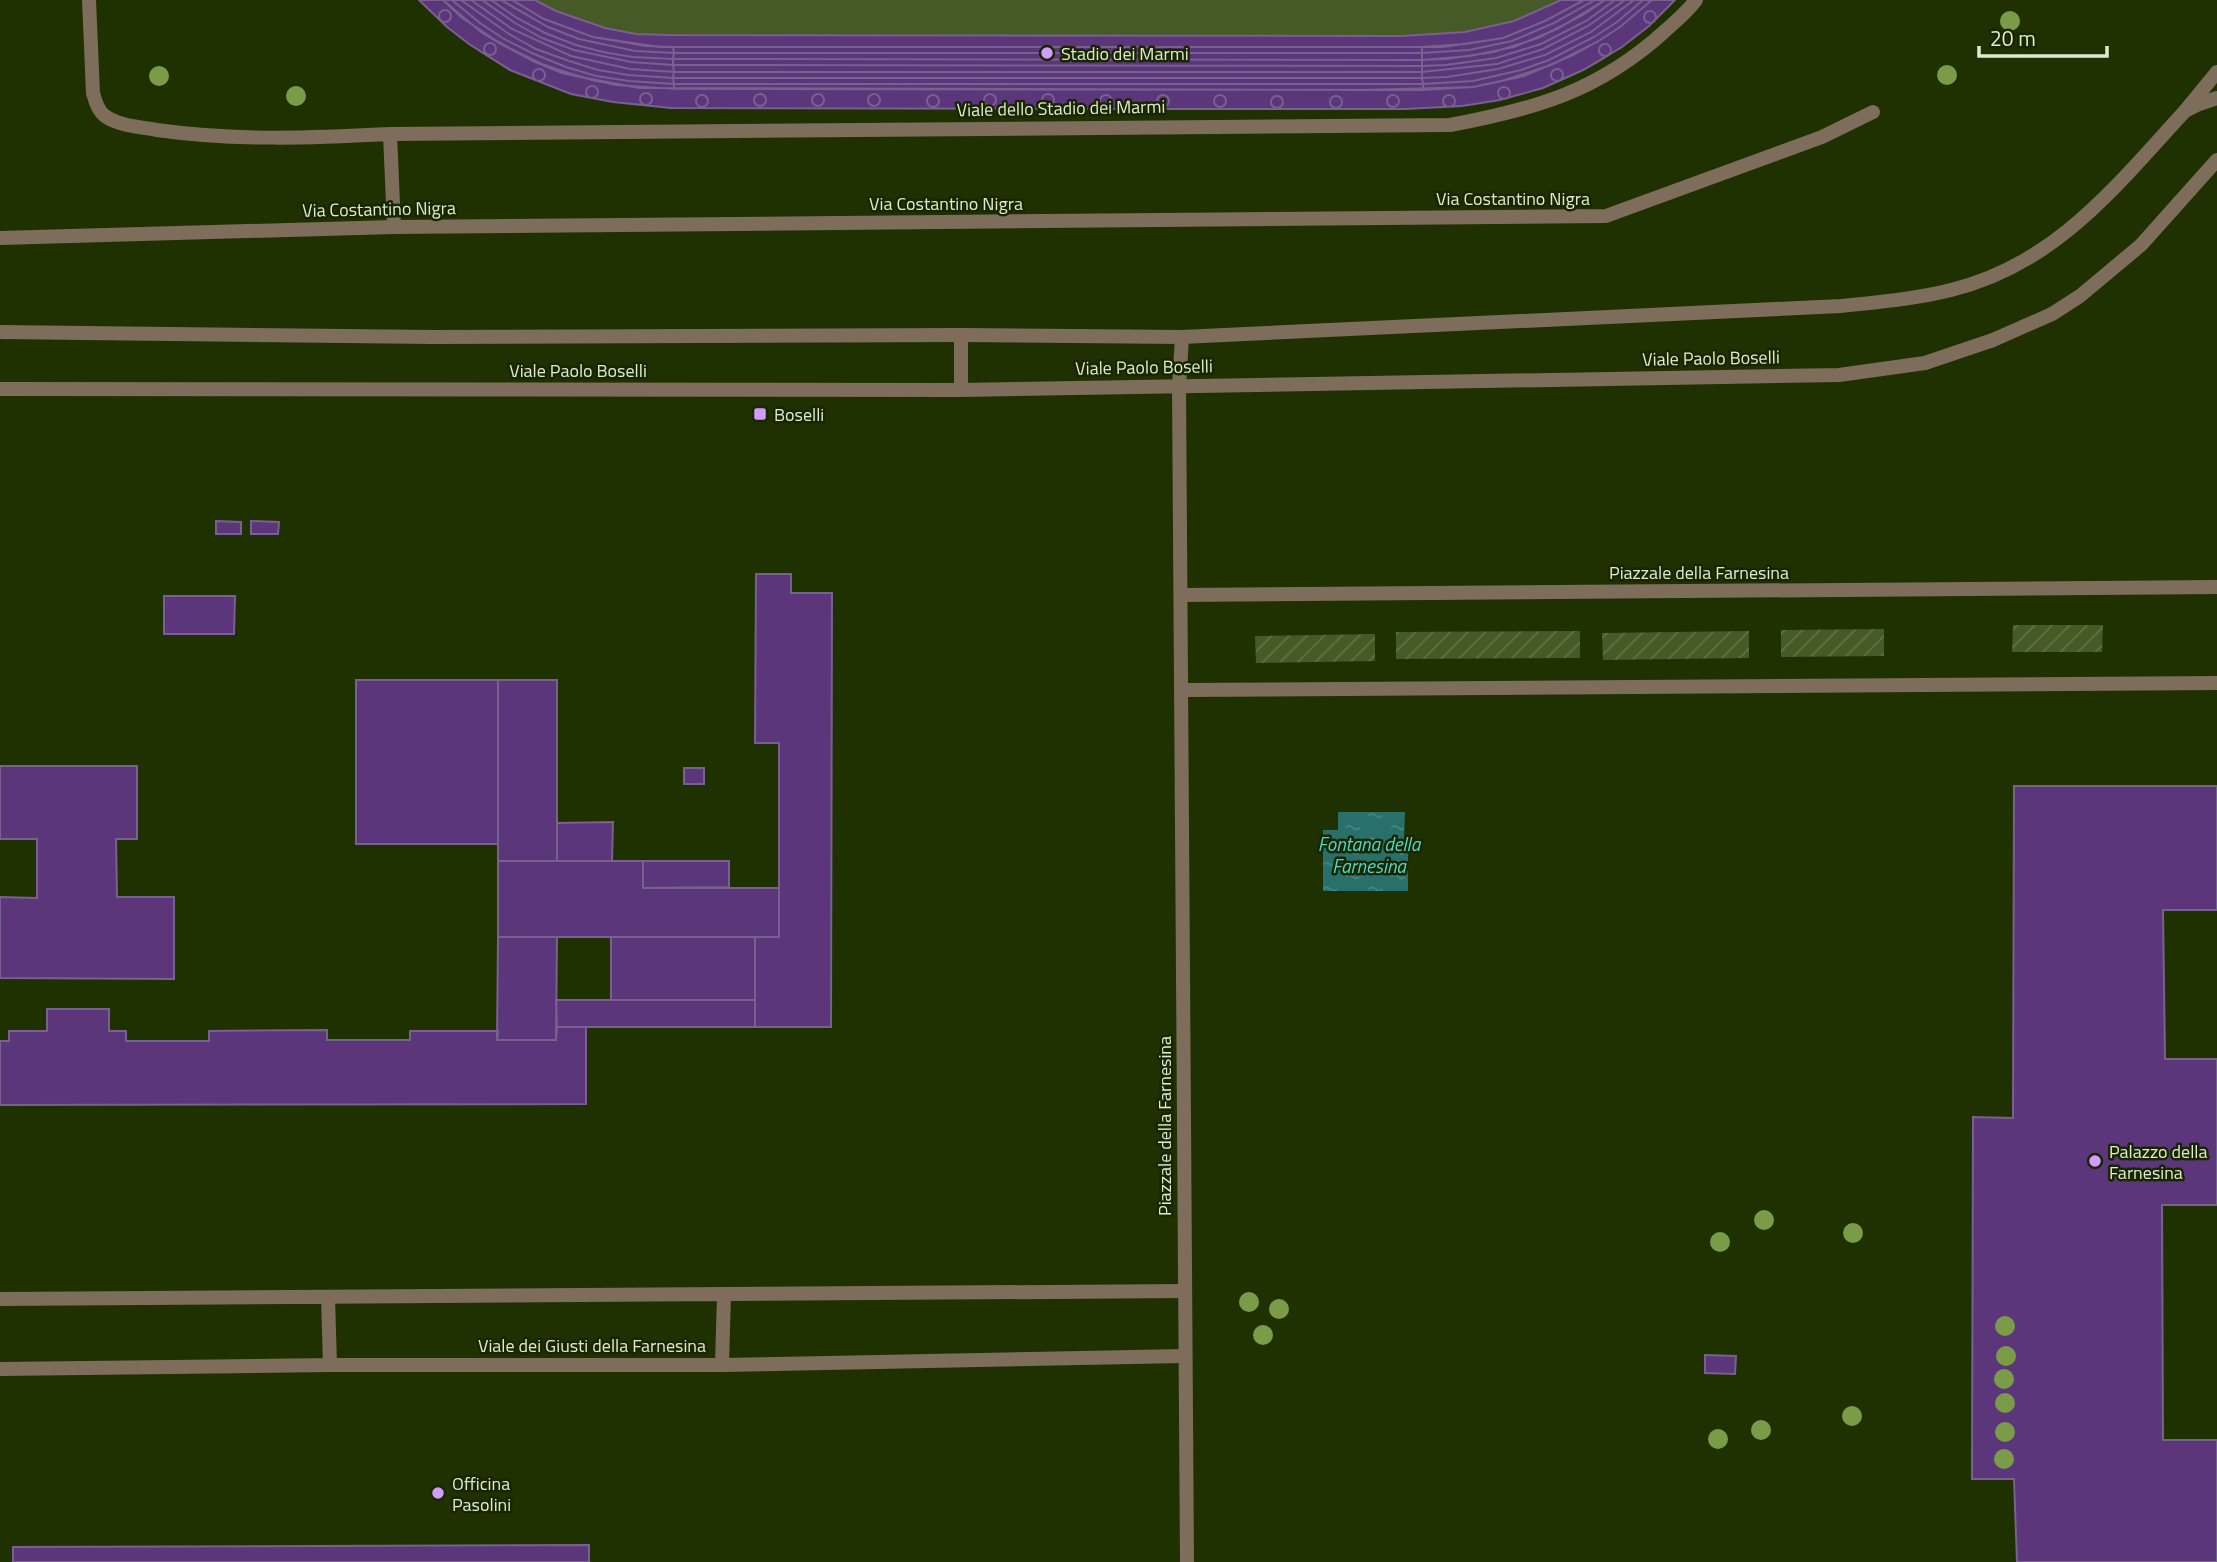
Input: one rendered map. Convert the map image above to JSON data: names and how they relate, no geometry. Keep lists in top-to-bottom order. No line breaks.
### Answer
{"streets":{"street":["Viale dello Stadio dei Marmi","Via Costantino Nigra","Viale Paolo Boselli","Piazzale della Farnesina","Viale dei Giusti della Farnesina"]},"crossings":[["Viale Paolo Boselli","Piazzale della Farnesina"],["Piazzale della Farnesina","Viale dei Giusti della Farnesina"]],"water":["Fontana della Farnesina"],"places":{"other":["Stadio dei Marmi","Palazzo della Farnesina","Officina Pasolini"],"transit":["Boselli"]},"scale_bar":"20 m"}
